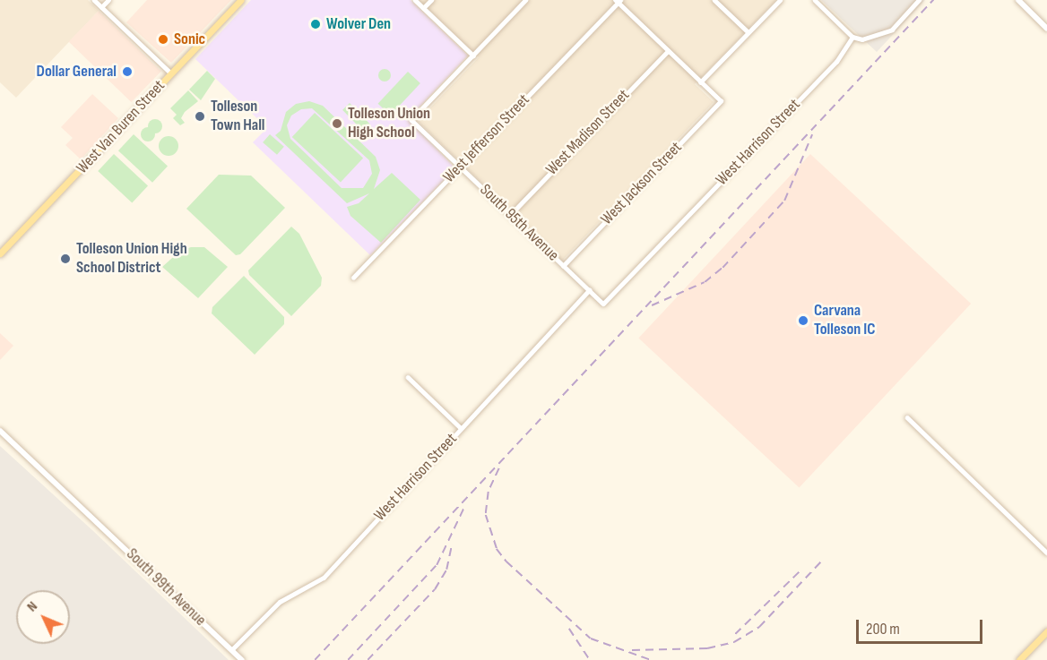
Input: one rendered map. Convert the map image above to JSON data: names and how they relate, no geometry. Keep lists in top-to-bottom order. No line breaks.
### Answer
{"streets":{"main road":["West Van Buren Street","South 99th Avenue"],"street":["West Madison Street","West Jefferson Street","West Harrison Street","West Jackson Street","South 95th Avenue"]},"crossings":[["West Madison Street","South 95th Avenue"],["West Jefferson Street","South 95th Avenue"],["West Harrison Street","South 95th Avenue"],["West Harrison Street","South 99th Avenue"],["West Jackson Street","South 95th Avenue"]],"places":["Wolver Den","Sonic","Dollar General","Tolleson Town Hall","Tolleson Union High School","Tolleson Union High School District","Carvana Tolleson IC"],"scale_bar":"200 m","north":"top left"}
